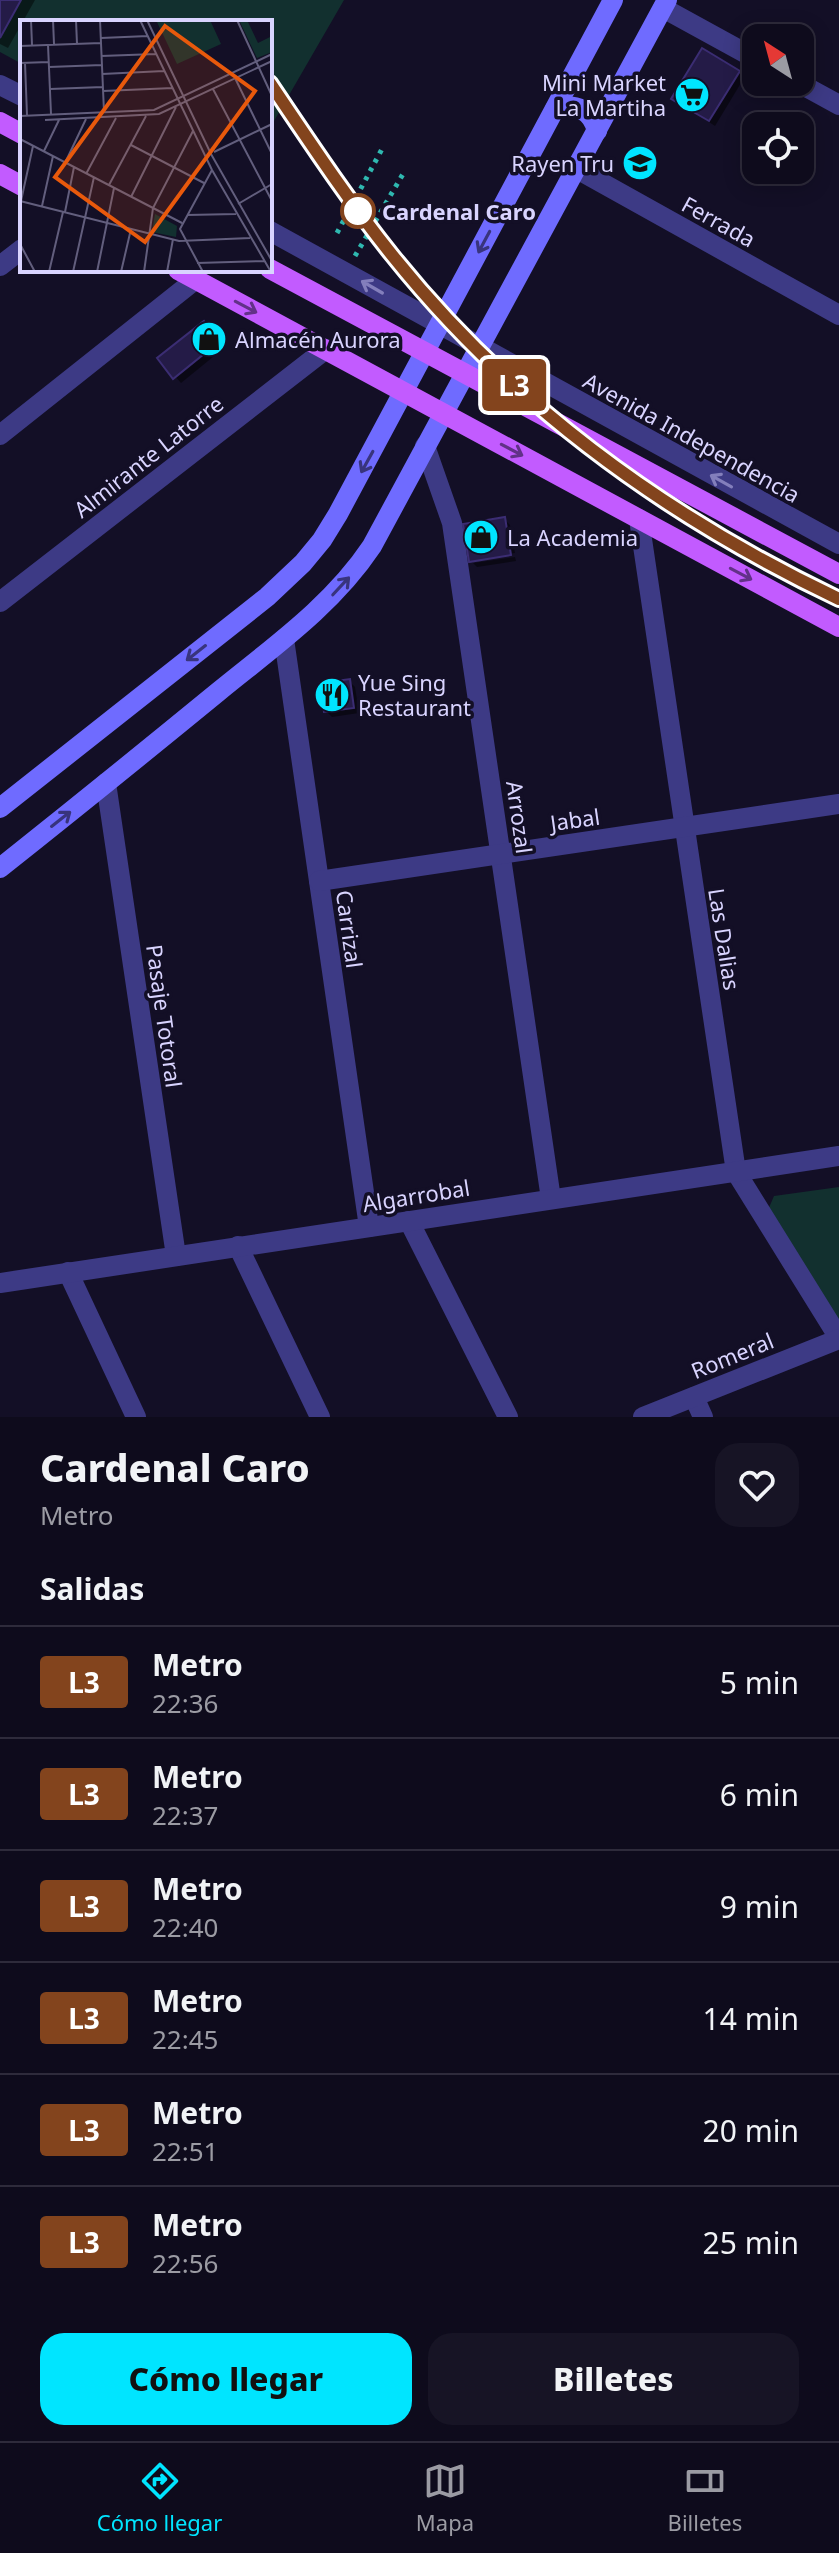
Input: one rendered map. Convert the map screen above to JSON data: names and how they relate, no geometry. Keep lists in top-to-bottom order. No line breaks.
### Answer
{"streets":{"street":["Ferrada","Avenida Independencia","Almirante Latorre","Arrozal","Jabal","Carrizal","Las Dalias","Pasaje Totoral","Algarrobal","Romeral"]},"crossings":[["Arrozal","Jabal"],["Arrozal","Algarrobal"],["Jabal","Carrizal"],["Jabal","Las Dalias"],["Carrizal","Algarrobal"],["Las Dalias","Algarrobal"],["Las Dalias","Romeral"],["Pasaje Totoral","Algarrobal"]],"one_way":["Avenida Independencia"],"places":{"supermarket":["Mini Market La Martiha"],"school or university":["Rayen Tru"],"other":["Cardenal Caro"],"shop":["Almacén Aurora","La Academia"],"restaurant":["Yue Sing Restaurant"]},"lines":["metro line L3"],"north":"top left","page":{"on_map":"L3","heading":[["Cardenal Caro","Metro"],"Salidas"],"list":[{"mark":"L3","name":"Metro","note":"22:36","value":"5 min"},{"mark":"L3","name":"Metro","note":"22:37","value":"6 min"},{"mark":"L3","name":"Metro","note":"22:40","value":"9 min"},{"mark":"L3","name":"Metro","note":"22:45","value":"14 min"},{"mark":"L3","name":"Metro","note":"22:51","value":"20 min"},{"mark":"L3","name":"Metro","note":"22:56","value":"25 min"}],"buttons":["Cómo llegar","Billetes"],"tabs":["Cómo llegar","Mapa","Billetes"]}}
